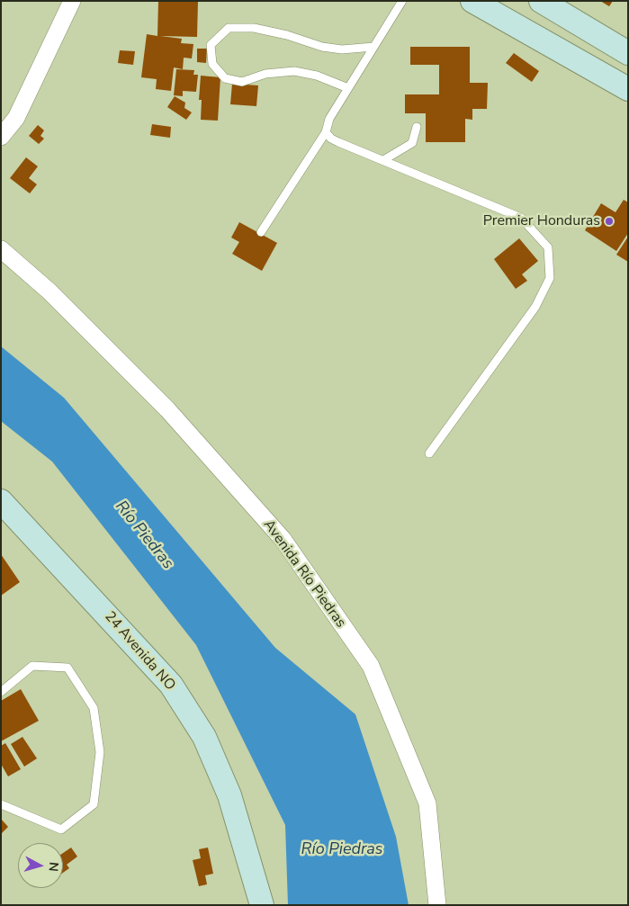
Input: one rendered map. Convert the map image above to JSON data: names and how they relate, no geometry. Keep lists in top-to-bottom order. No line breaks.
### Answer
{"streets":{"street":["Avenida Río Piedras","24 Avenida NO"]},"water":["Río Piedras"],"places":["Premier Honduras"],"north":"right"}
